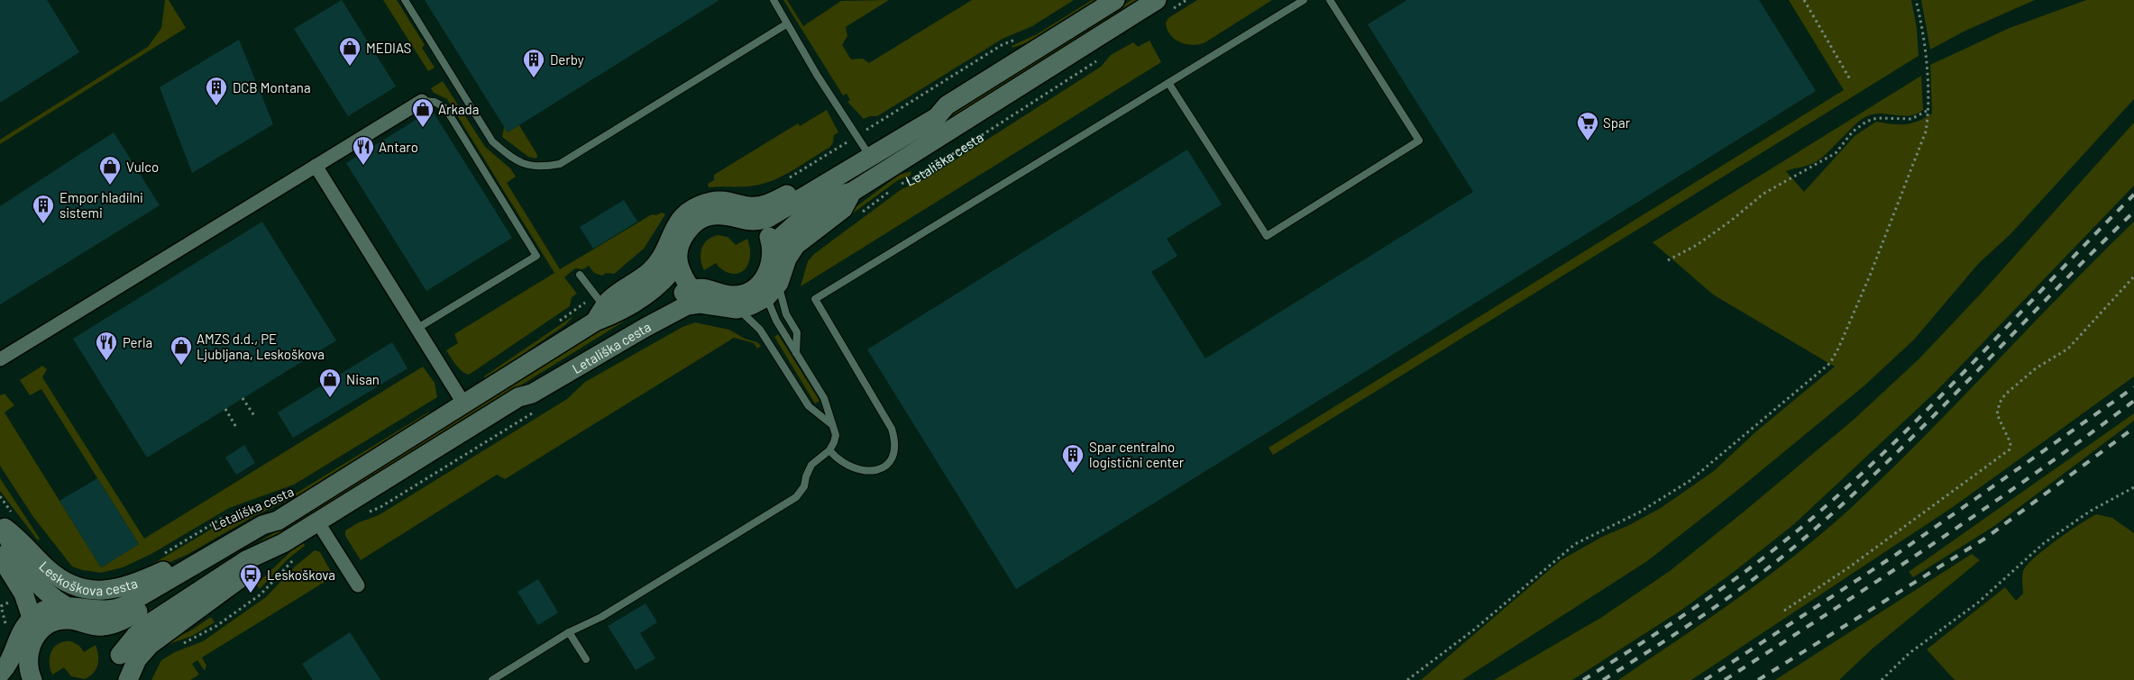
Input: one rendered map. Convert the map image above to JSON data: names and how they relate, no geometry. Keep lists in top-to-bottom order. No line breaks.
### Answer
{"streets":{"main road":["Letališka cesta","Leskoškova cesta"]},"crossings":[["Letališka cesta","Leskoškova cesta"]],"places":{"shop":["MEDIAS","Arkada","Vulco","AMZS d.d., PE Ljubljana, Leskoškova","Nisan"],"building":["Derby","DCB Montana","Empor hladilni sistemi","Spar centralno logistični center"],"supermarket":["Spar"],"restaurant":["Antaro","Perla"],"bus stop":["Leskoškova"]}}
